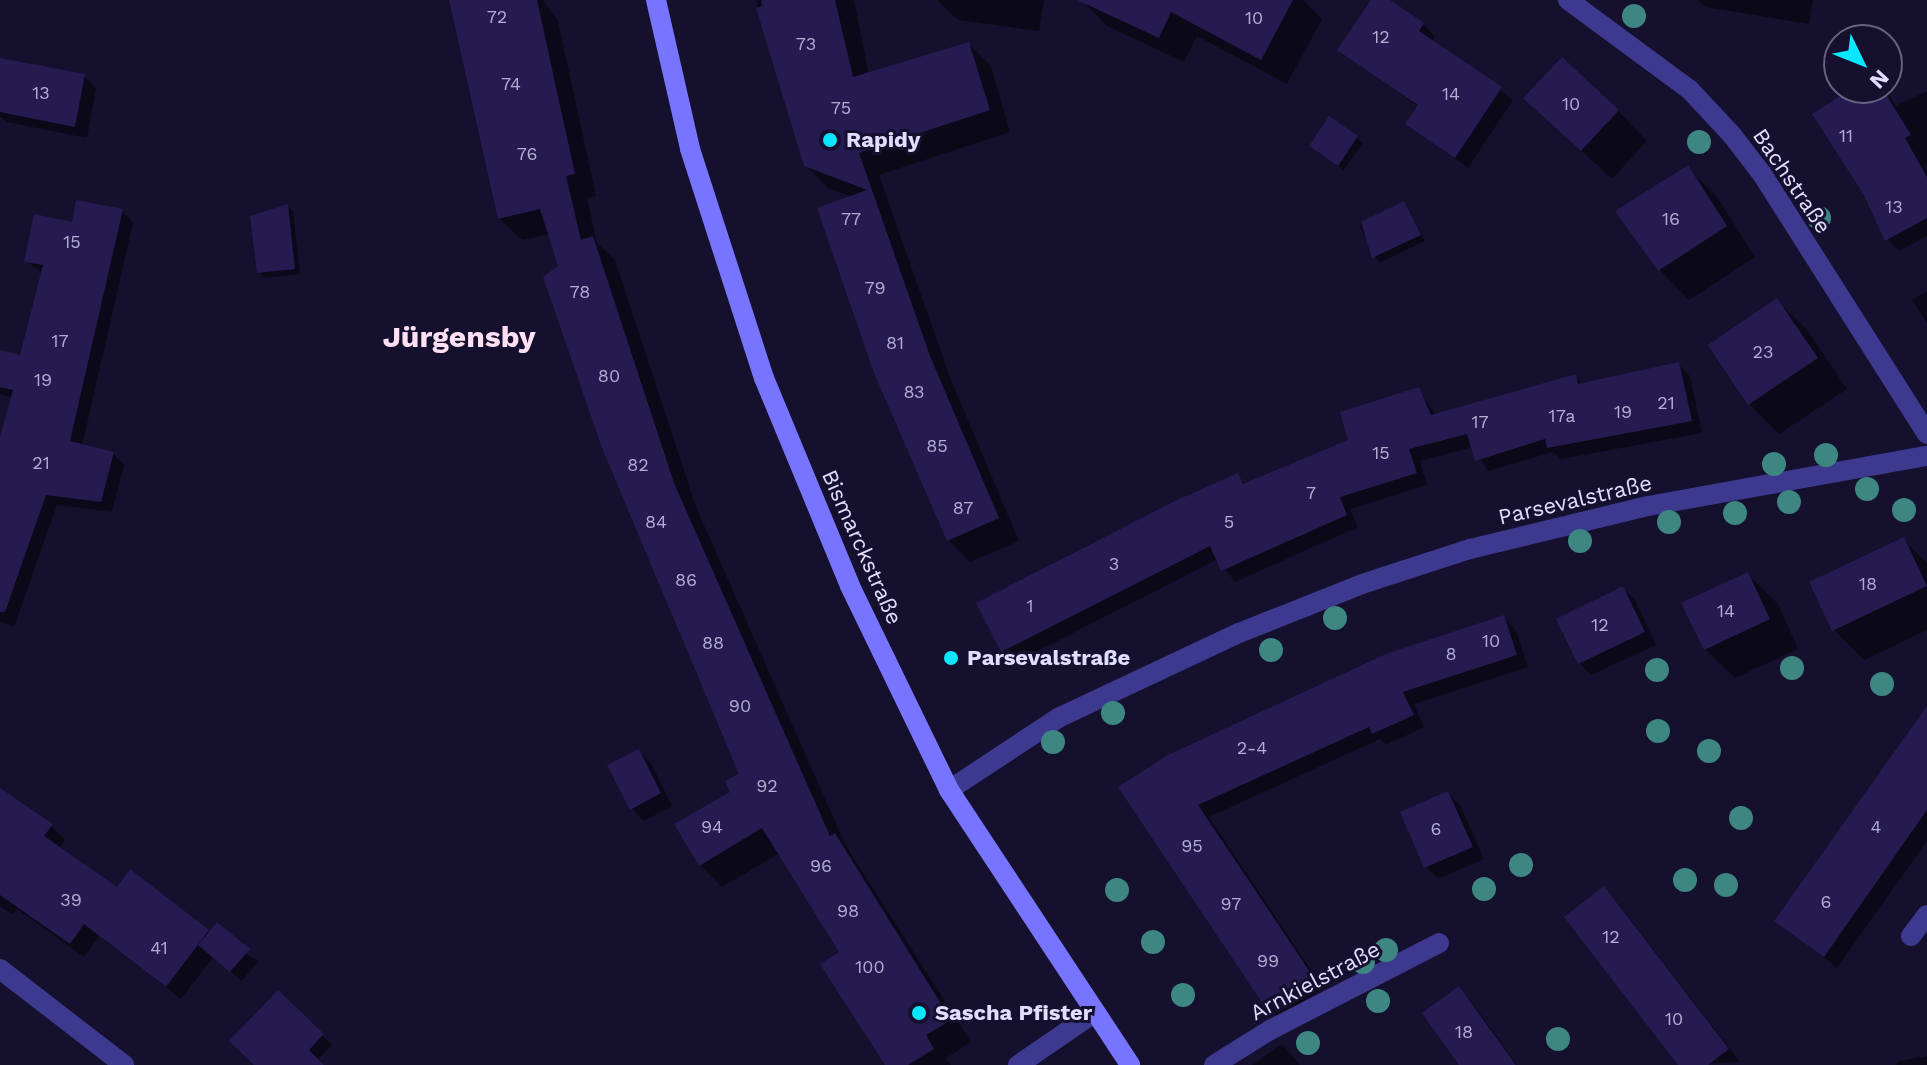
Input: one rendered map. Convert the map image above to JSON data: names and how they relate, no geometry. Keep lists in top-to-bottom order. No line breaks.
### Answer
{"streets":{"main road":["Bismarckstraße"],"street":["Bachstraße","Parsevalstraße","Arnkielstraße"]},"crossings":[["Parsevalstraße","Bismarckstraße"]],"districts":["Jürgensby"],"places":["Rapidy","Parsevalstraße","Sascha Pfister"],"house_numbers":["72","10","12","73","74","13","14","10","75","11","76","13","77","16","15","79","78","17","81","23","80","19","83","21","19","17a","17","85","15","21","82","7","87","84","5","3","86","18","1","14","12","10","88","8","90","2-4","92","94","4","6","95","96","39","6","97","98","12","41","99","100","10","18"],"north":"bottom right"}
